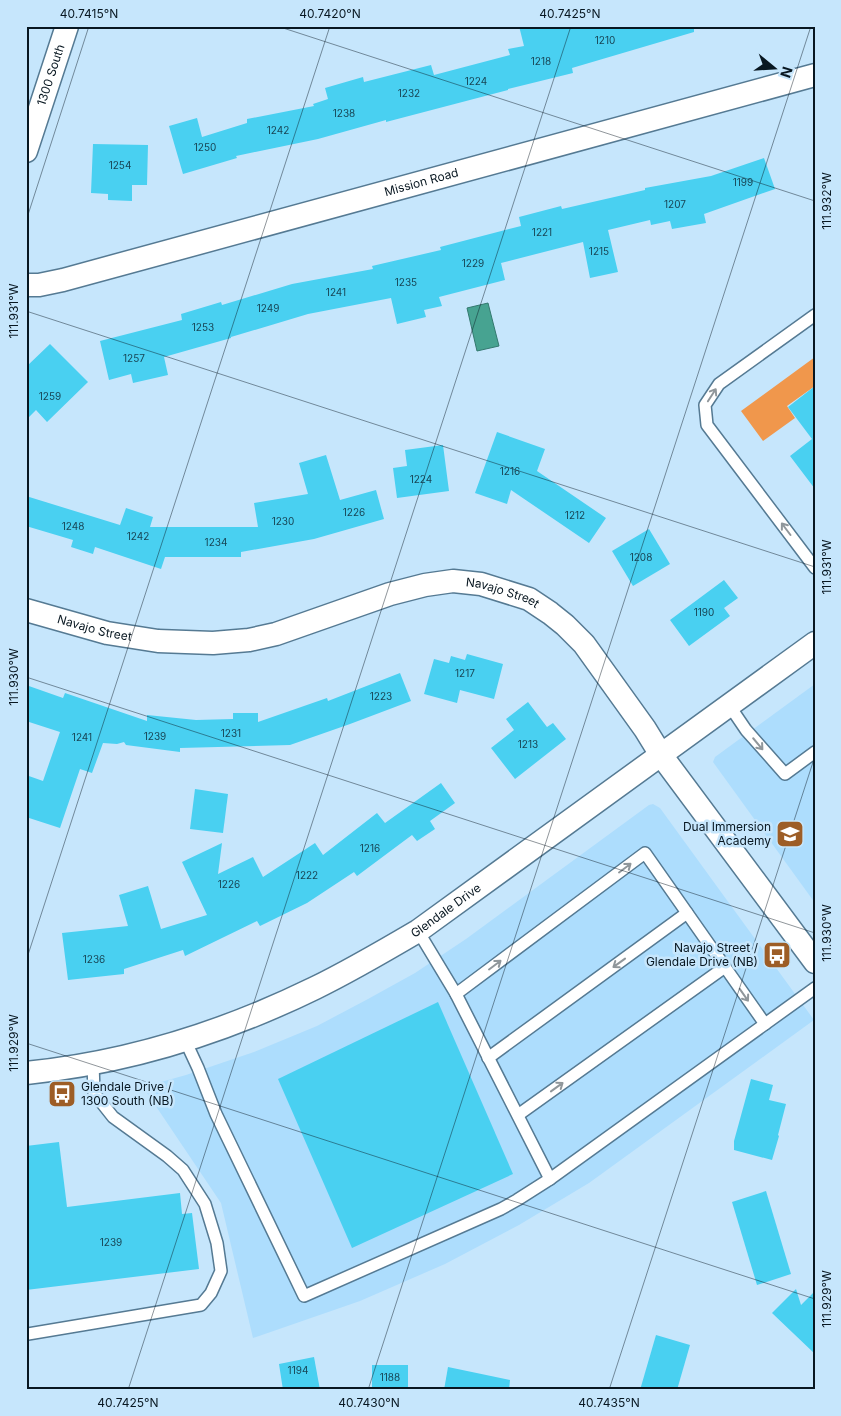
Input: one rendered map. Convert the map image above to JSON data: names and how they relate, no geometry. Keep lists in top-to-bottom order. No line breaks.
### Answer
{"streets":{"street":["1300 South","Mission Road","Navajo Street","Glendale Drive"]},"crossings":[["Navajo Street","Glendale Drive"]],"places":{"school or university":["Dual Immersion Academy"],"bus stop":["Navajo Street / Glendale Drive (NB)","Glendale Drive / 1300 South (NB)"]},"house_numbers":["1210","1218","1224","1232","1238","1242","1250","1254","1199","1207","1221","1215","1229","1235","1241","1249","1253","1257","1259","1216","1224","1226","1212","1230","1248","1242","1234","1208","1190","1217","1223","1231","1239","1241","1213","1216","1222","1226","1236","1239","1194","1188"],"north":"right","coordinates":["40.7415°N","40.7420°N","40.7425°N","111.932°W","111.931°W","111.930°W","111.929°W","40.7430°N","40.7435°N"]}
